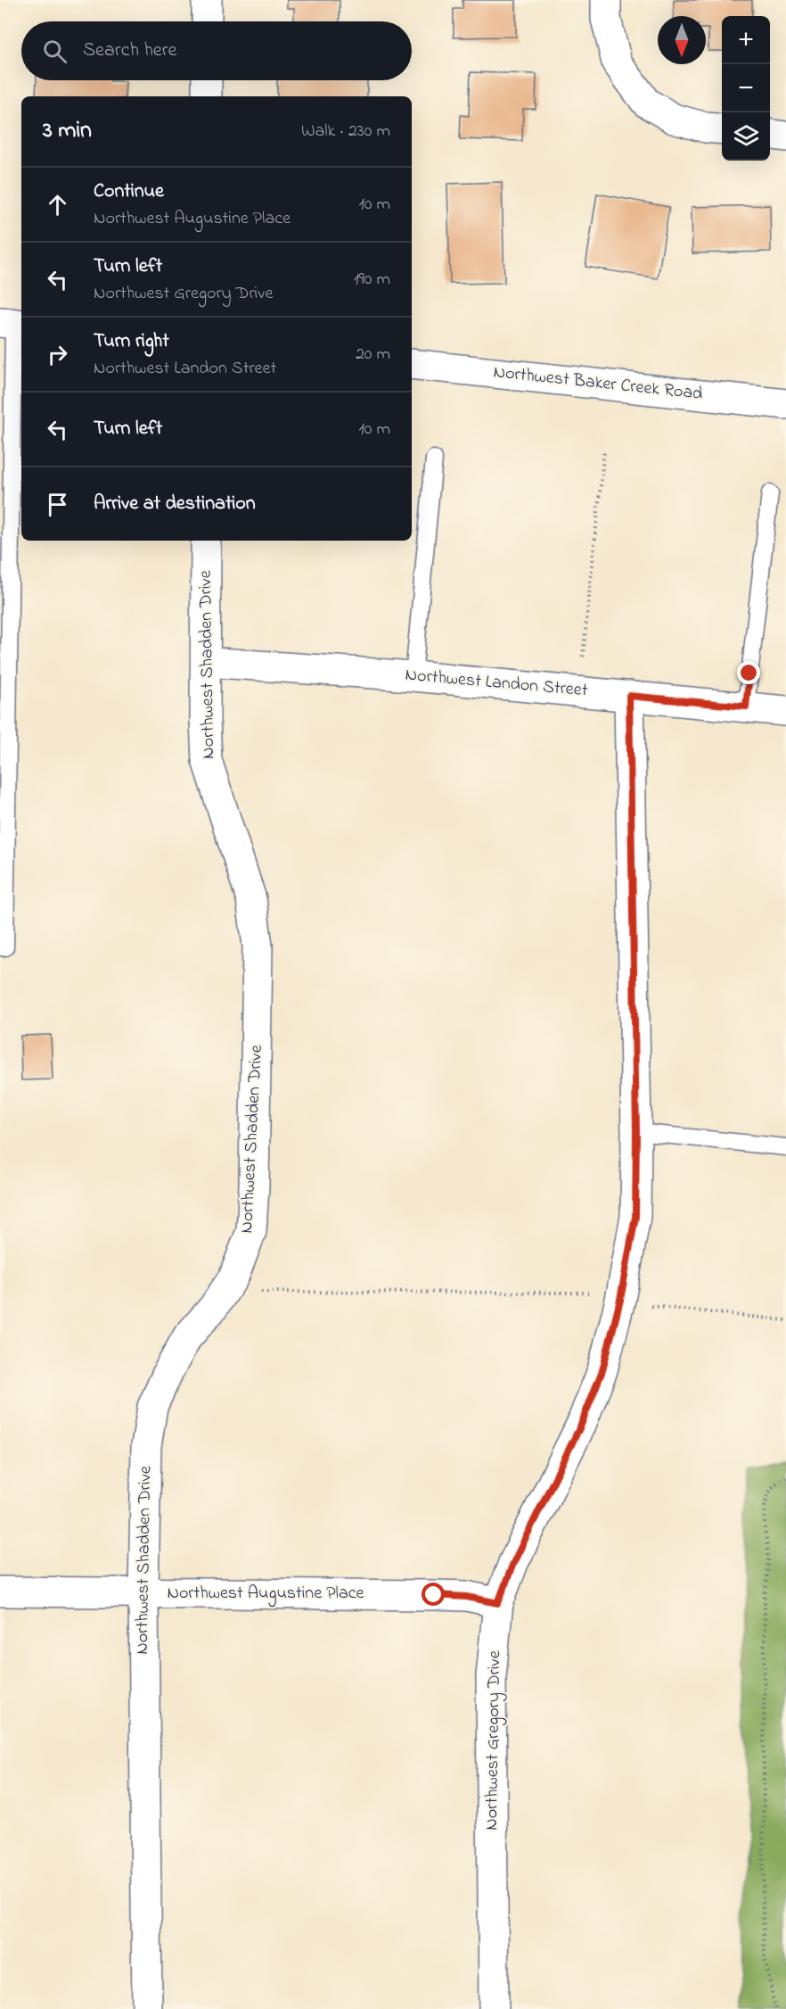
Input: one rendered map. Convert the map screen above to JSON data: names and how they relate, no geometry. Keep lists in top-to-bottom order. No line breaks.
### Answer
{"streets":{"street":["Northwest Baker Creek Road","Northwest Shadden Drive","Northwest Landon Street","Northwest Augustine Place","Northwest Gregory Drive"]},"crossings":[["Northwest Shadden Drive","Northwest Landon Street"],["Northwest Shadden Drive","Northwest Augustine Place"],["Northwest Landon Street","Northwest Gregory Drive"],["Northwest Augustine Place","Northwest Gregory Drive"]],"north":"bottom","page":{"map_buttons":["+","−"],"search":"Search here","heading":["3 min","Walk · 230 m"],"list":[["Continue","Northwest Augustine Place","10 m"],["Turn left","Northwest Gregory Drive","190 m"],["Turn right","Northwest Landon Street","20 m"],["Turn left","10 m"],"Arrive at destination"]}}
